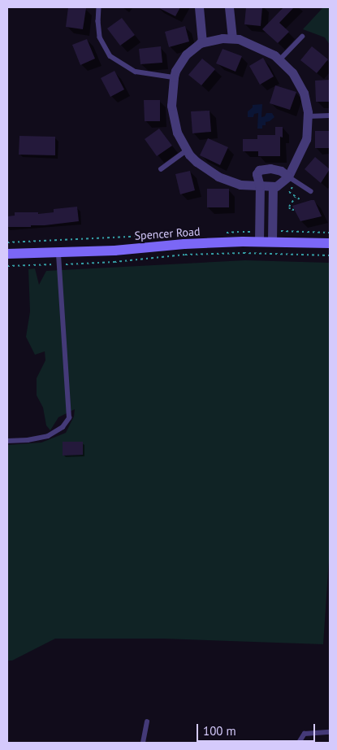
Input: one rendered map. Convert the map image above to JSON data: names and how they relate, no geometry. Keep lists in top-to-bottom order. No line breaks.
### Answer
{"streets":{"street":["Spencer Road"]},"scale_bar":"100 m"}
